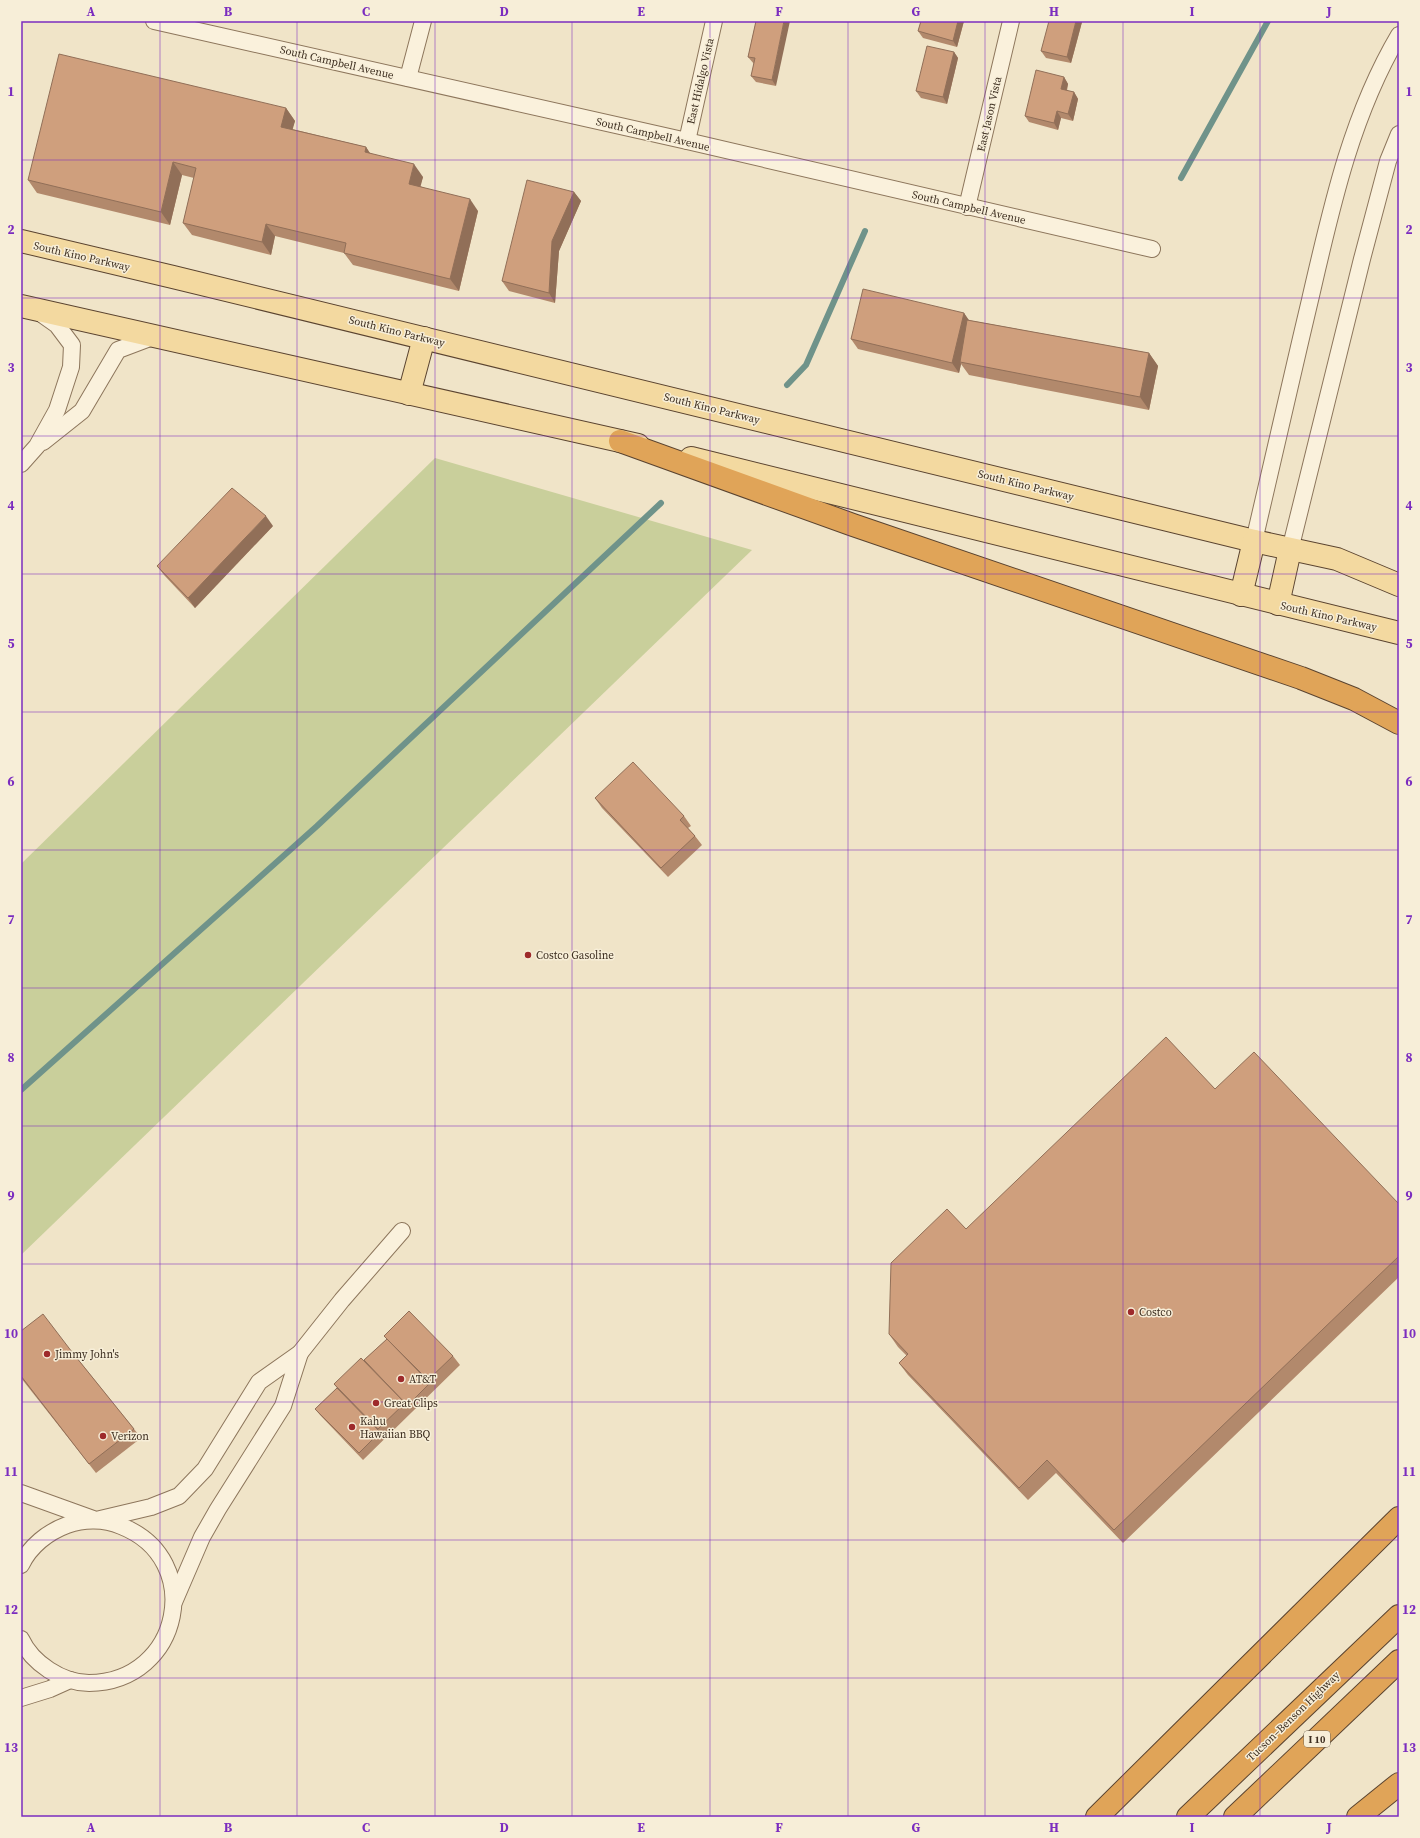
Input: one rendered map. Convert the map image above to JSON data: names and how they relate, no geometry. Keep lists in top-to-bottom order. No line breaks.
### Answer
{"streets":{"highway":["Tucson–Benson Highway","I 10"],"main road":["South Kino Parkway"],"street":["South Campbell Avenue","East Hidalgo Vista","East Jason Vista"]},"crossings":[["South Campbell Avenue","East Hidalgo Vista"],["South Campbell Avenue","East Jason Vista"]],"places":["Costco Gasoline","Costco","Jimmy John's","AT&T","Great Clips","Kahu Hawaiian BBQ","Verizon"],"grid":{"columns":["A","B","C","D","E","F","G","H","I","J"],"rows":["1","2","3","4","5","6","7","8","9","10","11","12","13"]}}
